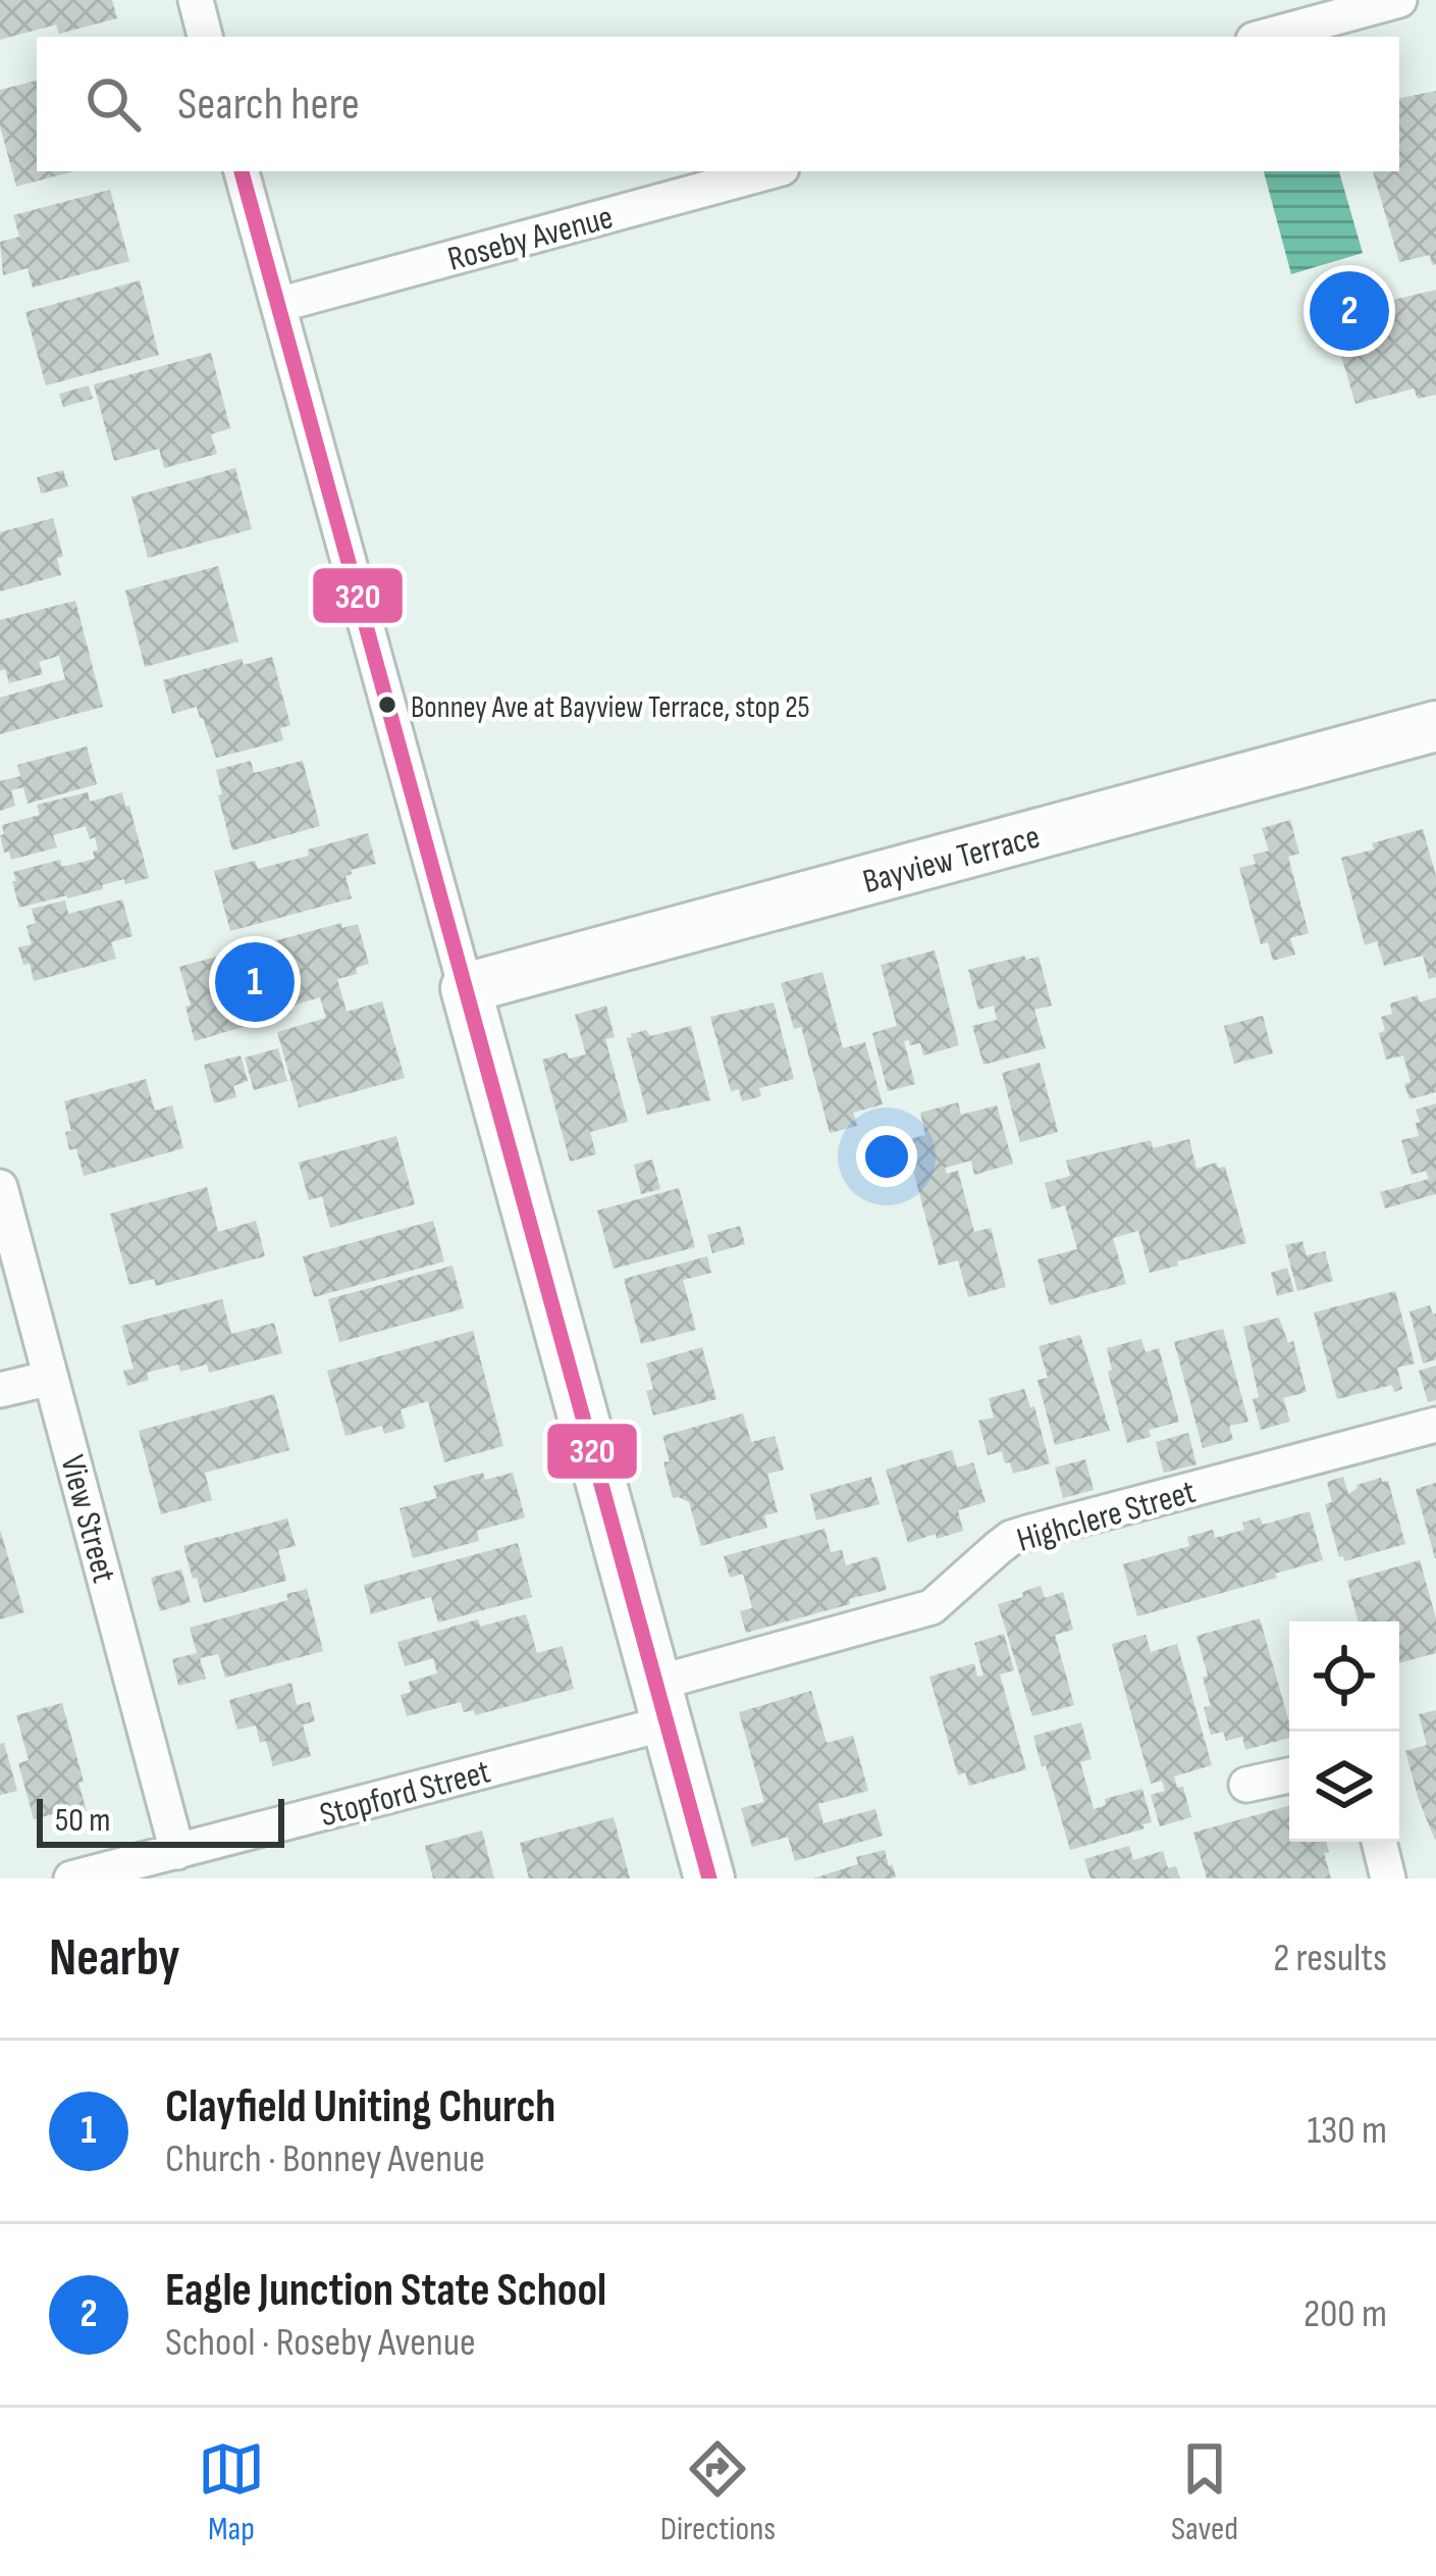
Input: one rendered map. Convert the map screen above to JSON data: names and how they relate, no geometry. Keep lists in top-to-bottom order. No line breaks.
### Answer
{"streets":{"street":["Roseby Avenue","Bayview Terrace","Highclere Street","View Street","Stopford Street"]},"crossings":[["Highclere Street","Stopford Street"],["View Street","Stopford Street"]],"places":["Bonney Ave at Bayview Terrace, stop 25"],"lines":["transit line 320"],"scale_bar":"50 m","page":{"search":"Search here","pins":["2","1"],"scale":"50 m","heading":["Nearby","2 results"],"list":[{"mark":"1","name":"Clayfield Uniting Church","note":"Church · Bonney Avenue","value":"130 m"},{"mark":"2","name":"Eagle Junction State School","note":"School · Roseby Avenue","value":"200 m"}],"nav":["Map","Directions","Saved"]}}
